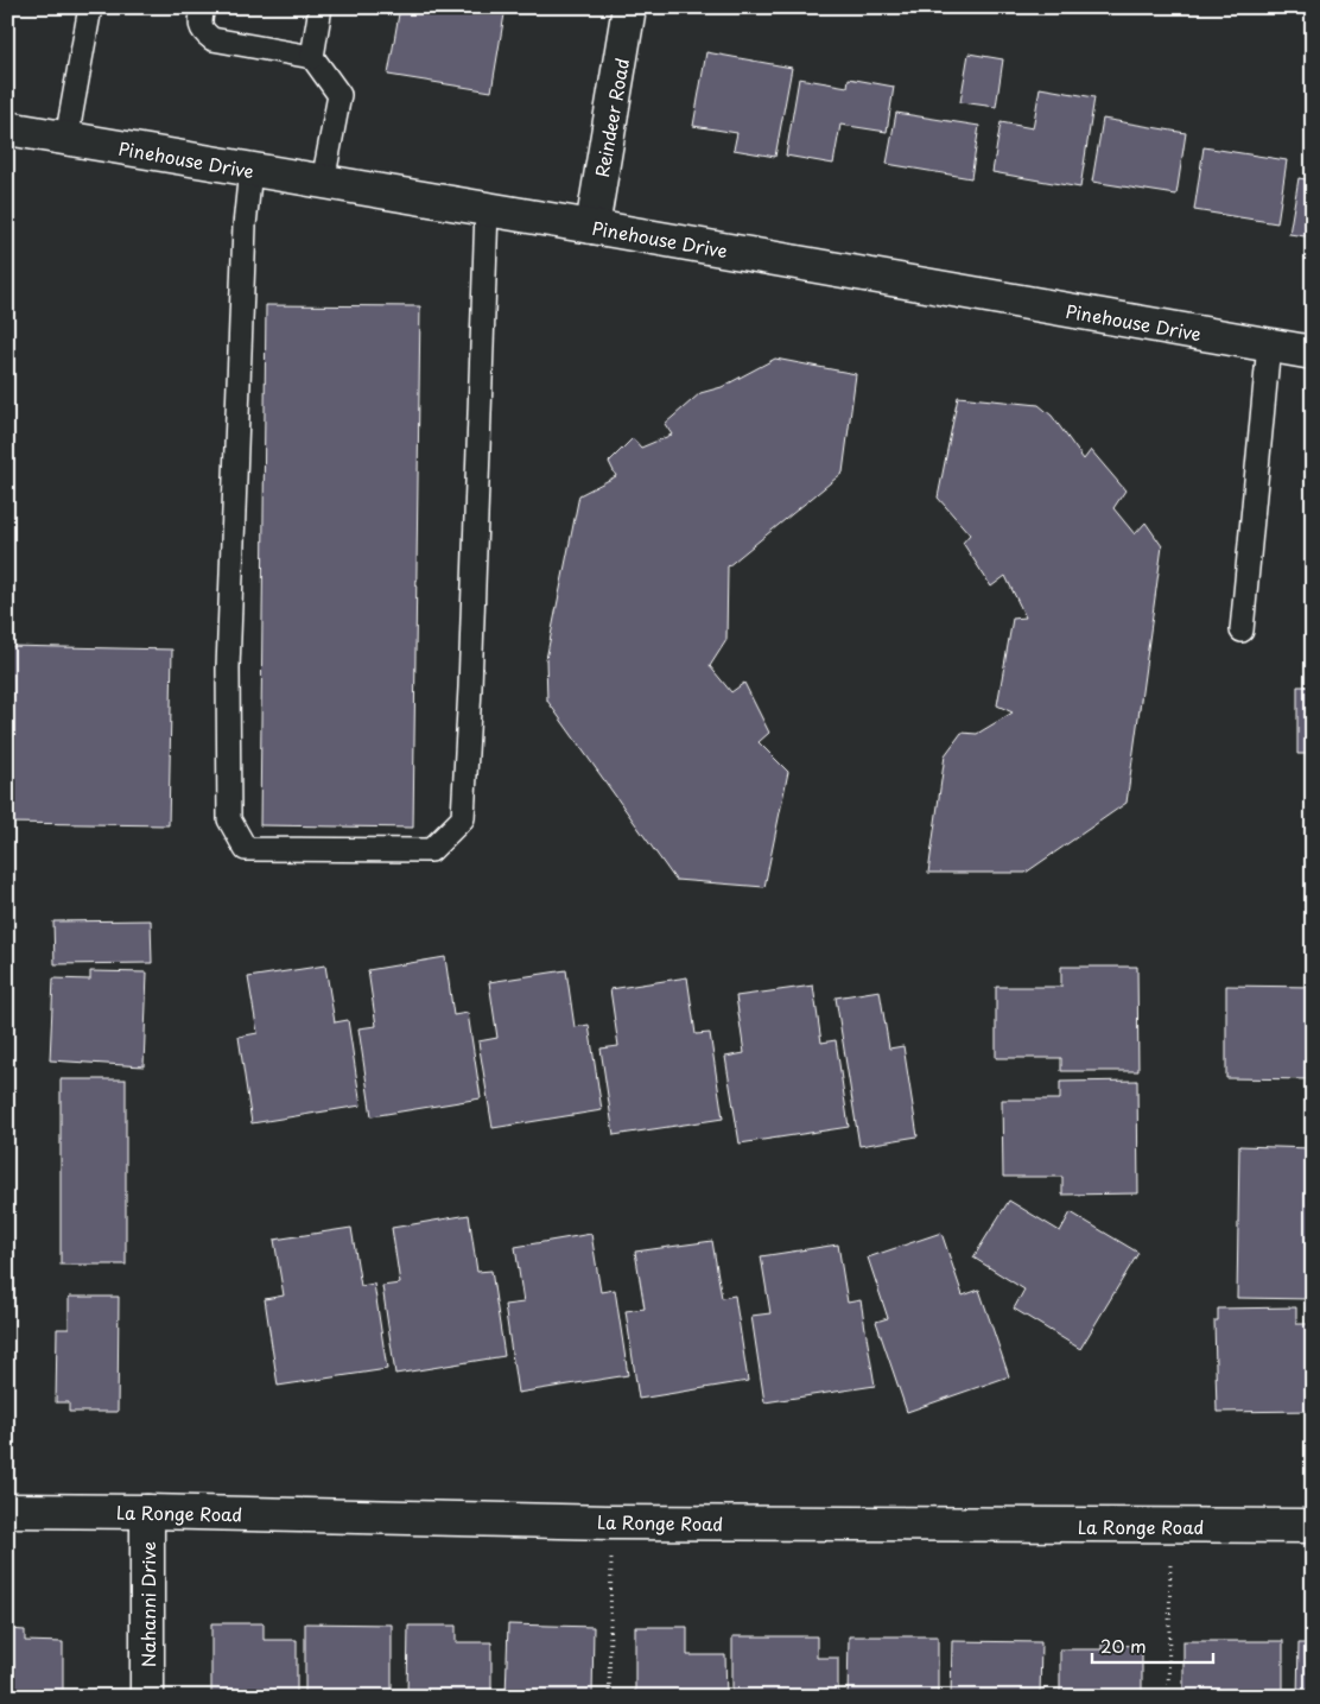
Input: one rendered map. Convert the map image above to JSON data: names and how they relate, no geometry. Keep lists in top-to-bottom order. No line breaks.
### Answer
{"streets":{"street":["Reindeer Road","Pinehouse Drive","La Ronge Road","Nahanni Drive"]},"crossings":[["Reindeer Road","Pinehouse Drive"],["La Ronge Road","Nahanni Drive"]],"scale_bar":"20 m"}
